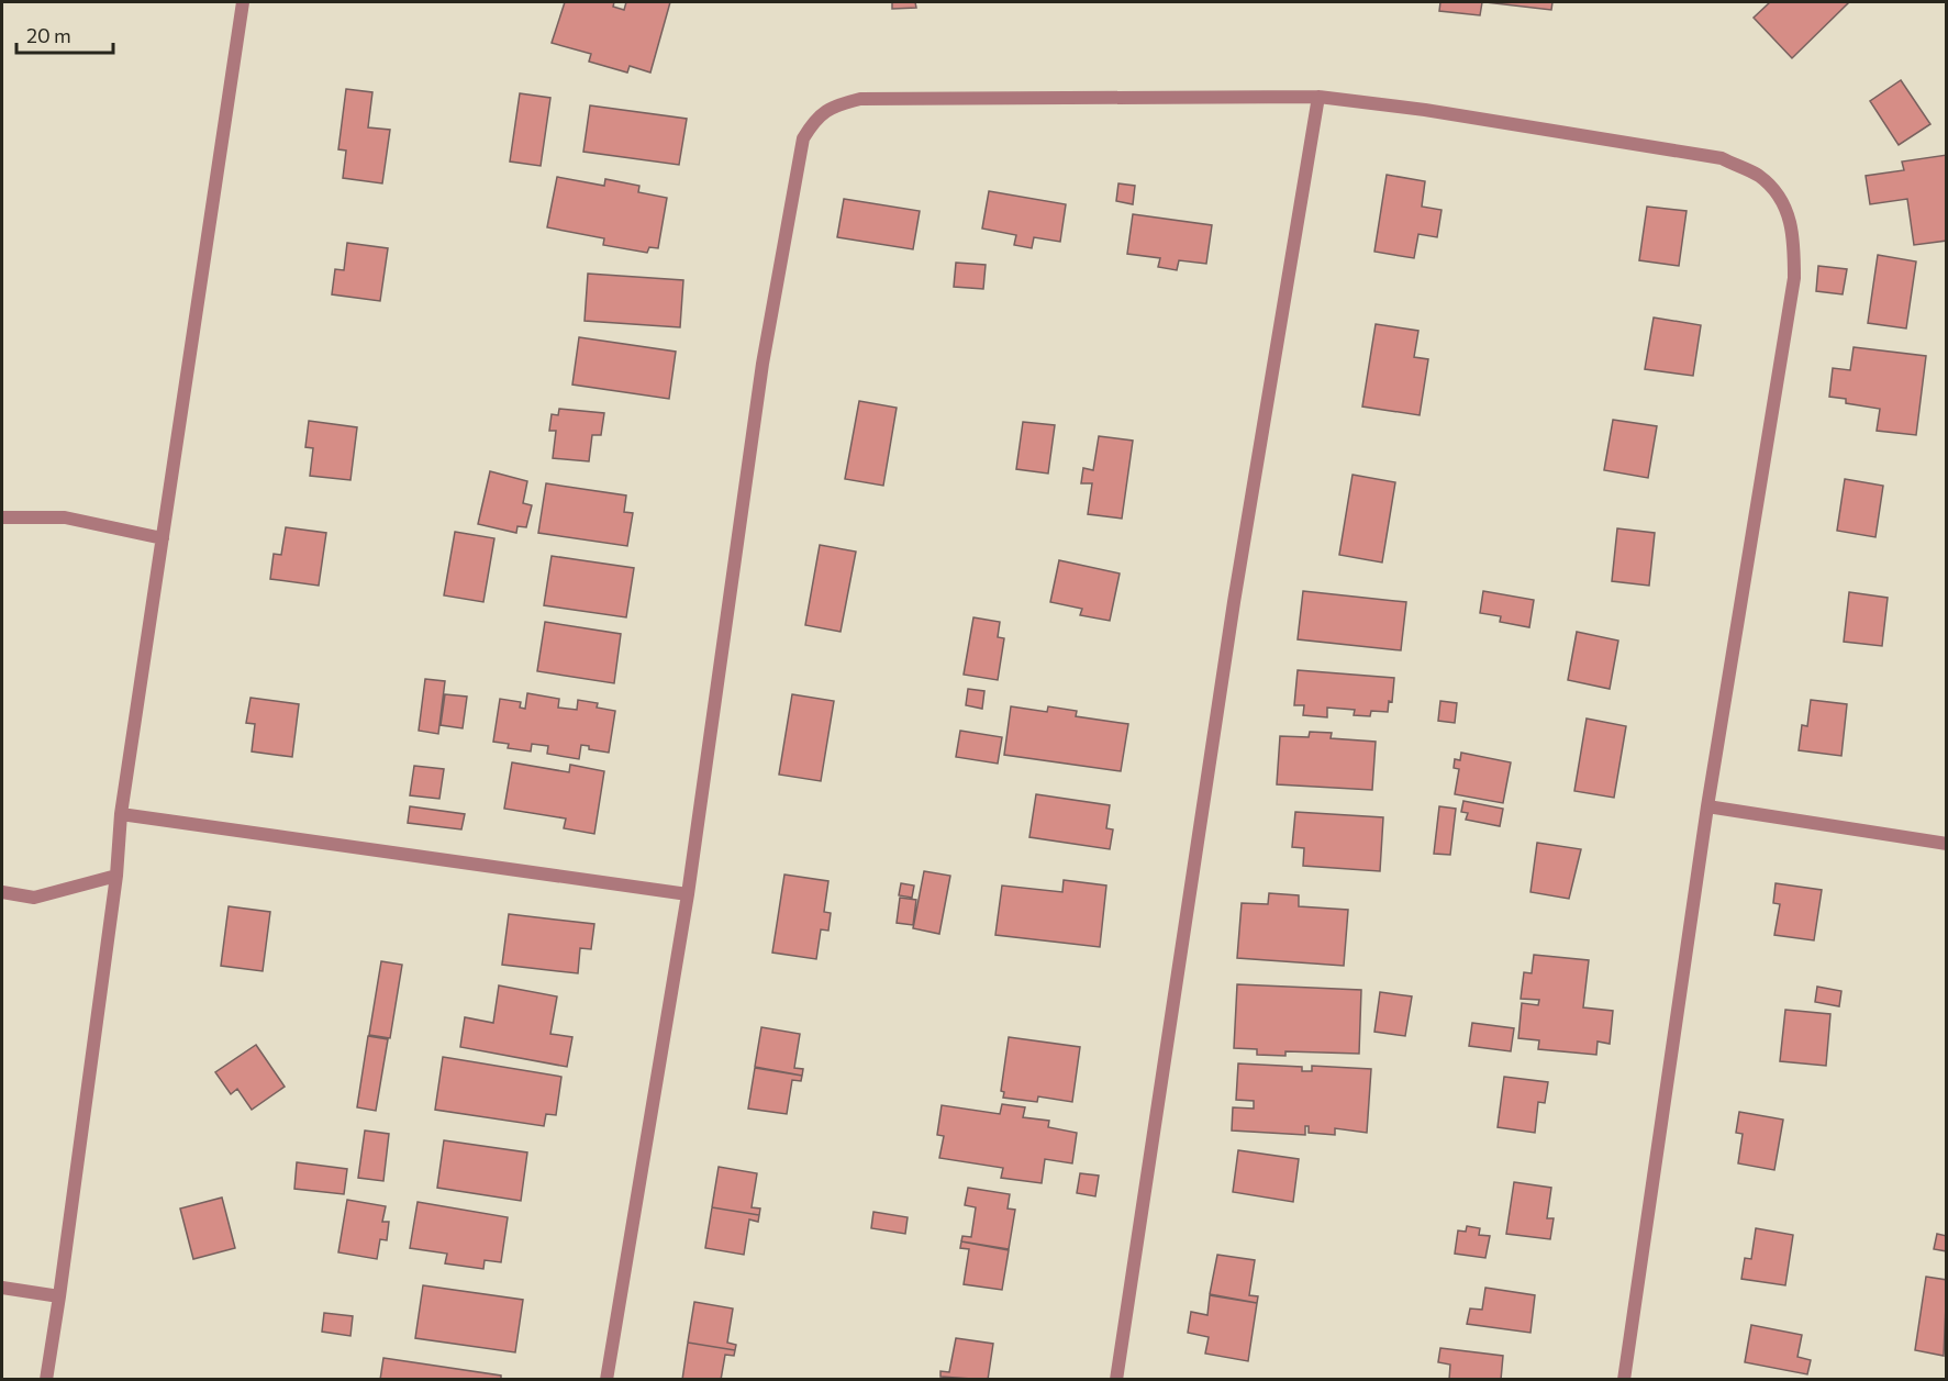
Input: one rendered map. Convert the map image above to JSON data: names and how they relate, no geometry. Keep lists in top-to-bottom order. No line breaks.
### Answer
{"scale_bar":"20 m"}
